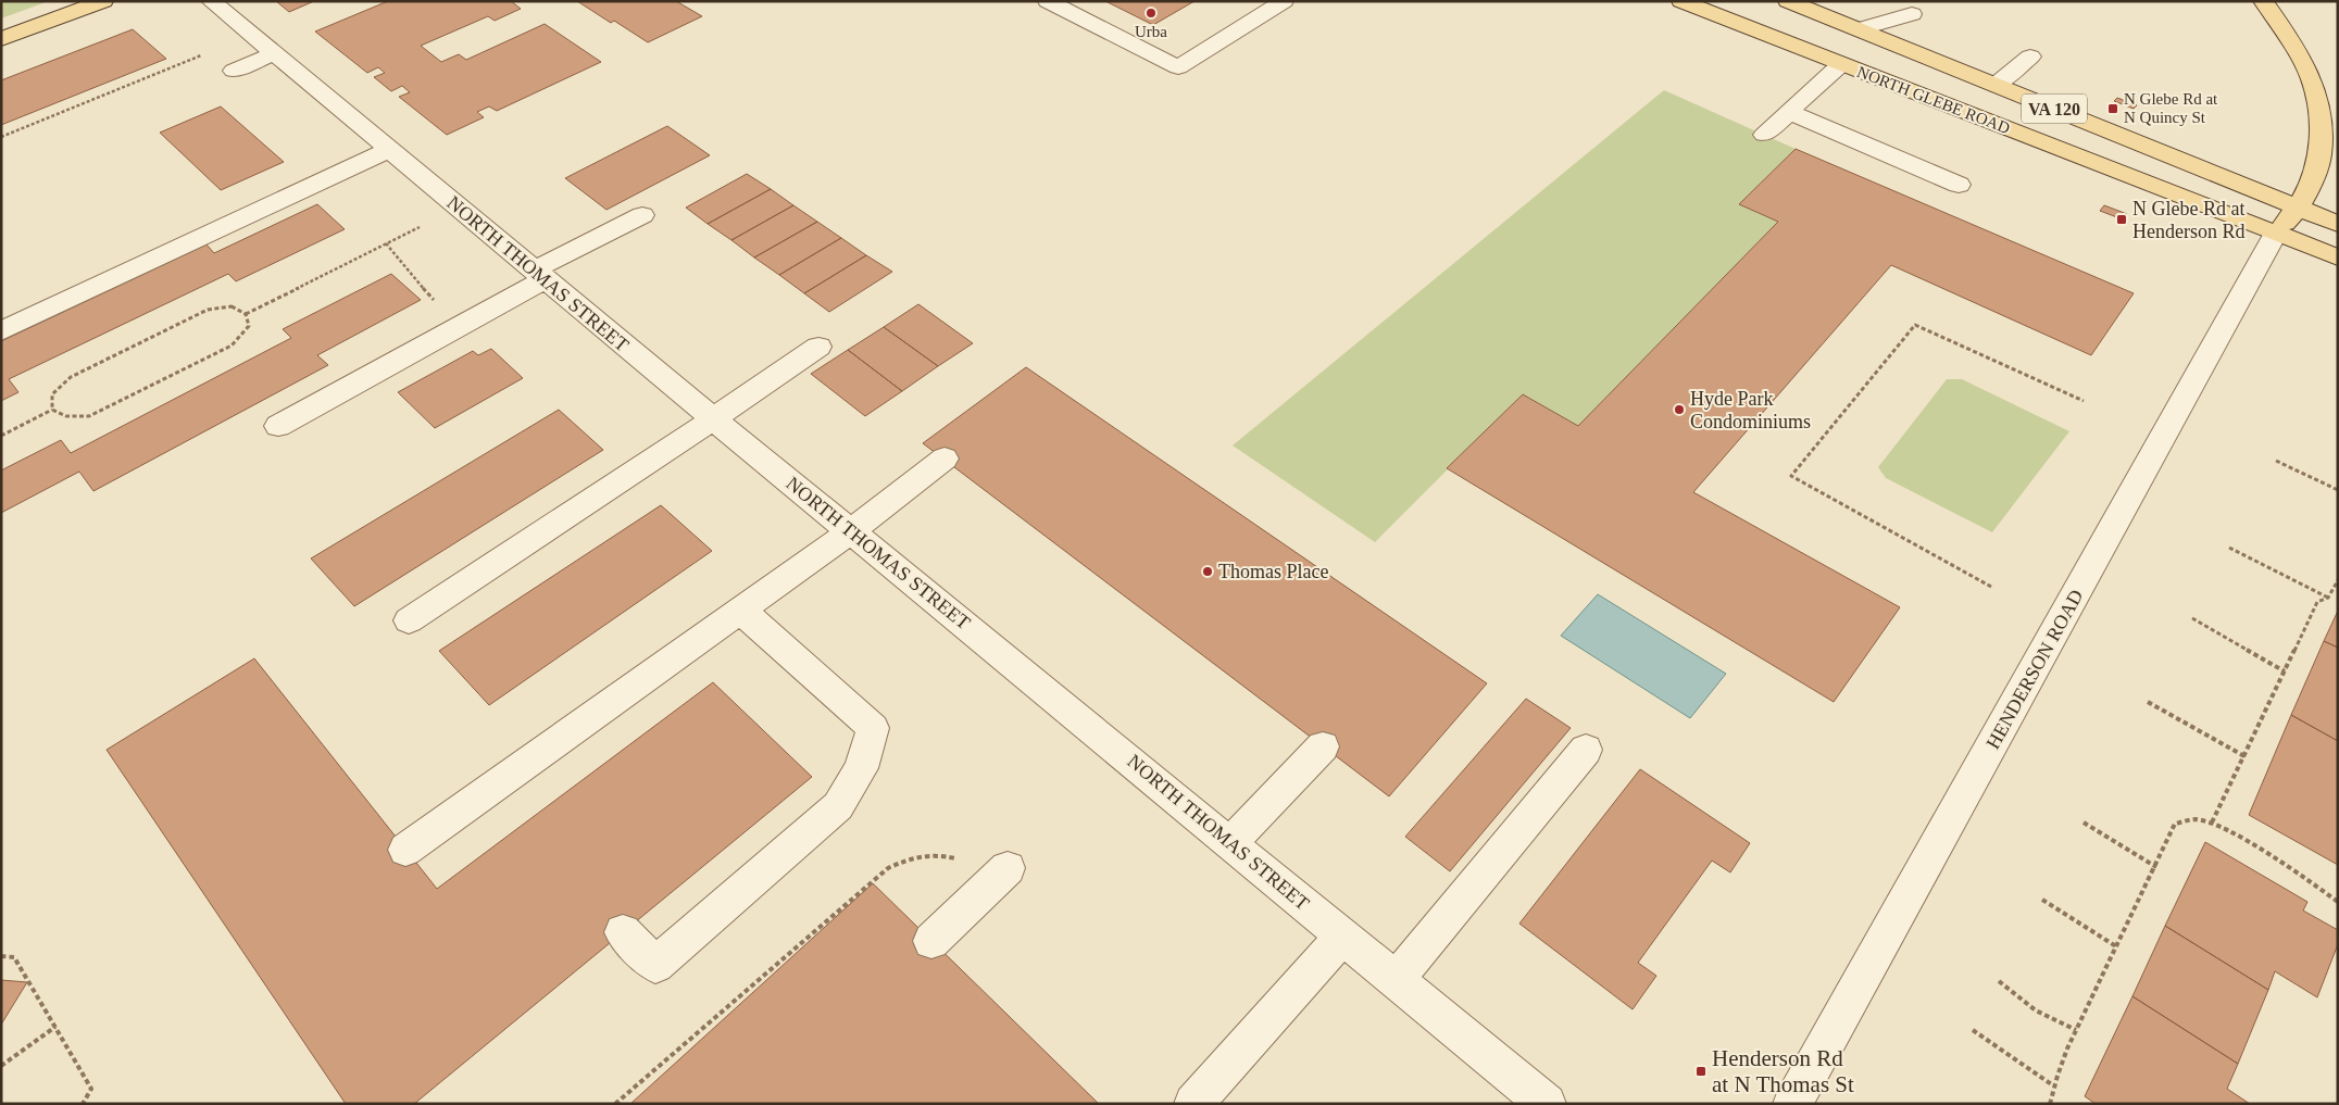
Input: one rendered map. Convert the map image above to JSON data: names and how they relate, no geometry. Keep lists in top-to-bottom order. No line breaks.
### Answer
{"streets":{"main road":["NORTH GLEBE ROAD","VA 120"],"street":["NORTH THOMAS STREET","HENDERSON ROAD"]},"crossings":[["NORTH GLEBE ROAD","HENDERSON ROAD"]],"places":{"other":["Urba","Hyde Park Condominiums","Thomas Place"],"transit":["N Glebe Rd at N Quincy St","N Glebe Rd at Henderson Rd","Henderson Rd at N Thomas St"]}}
